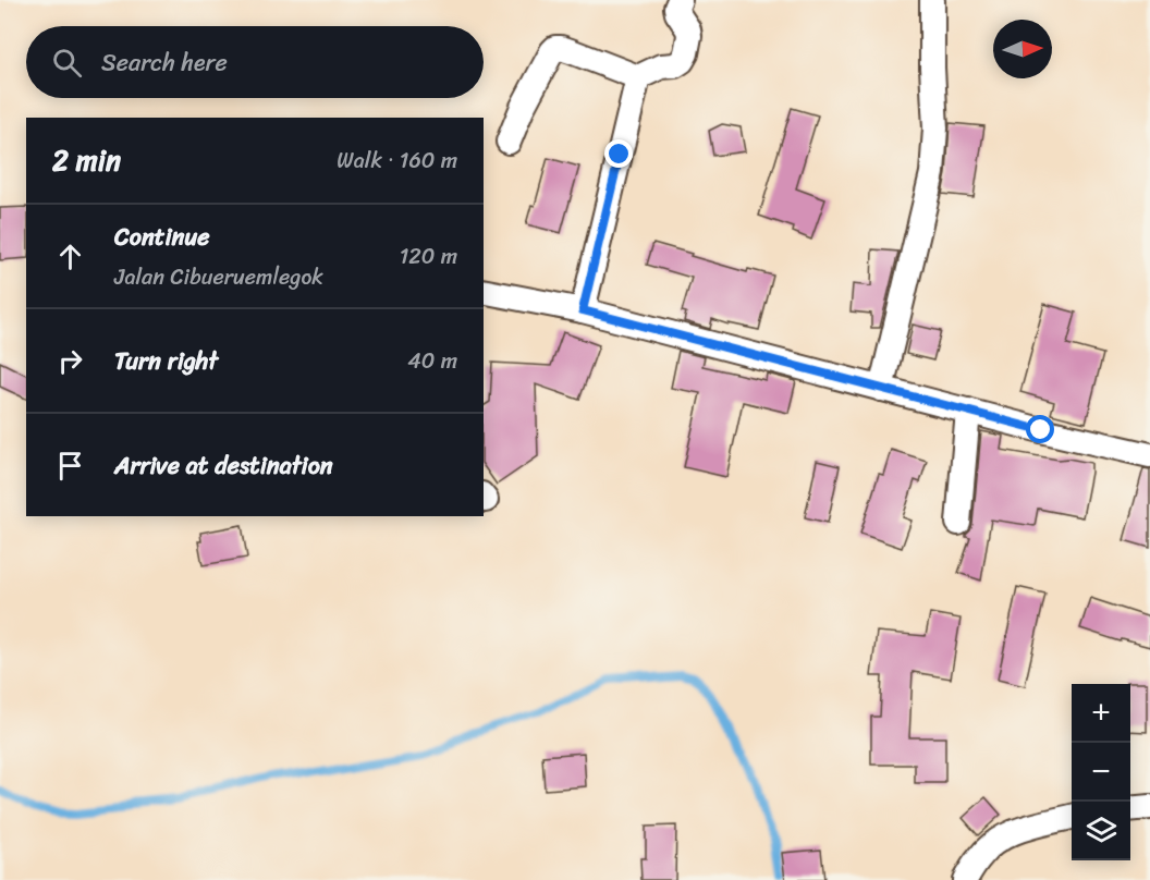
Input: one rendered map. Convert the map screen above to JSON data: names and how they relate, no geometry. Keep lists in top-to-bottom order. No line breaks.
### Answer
{"north":"right","page":{"search":"Search here","heading":["2 min","Walk · 160 m"],"list":[["Continue","Jalan Cibueruemlegok","120 m"],["Turn right","40 m"],"Arrive at destination"],"map_buttons":["+","−"]}}
